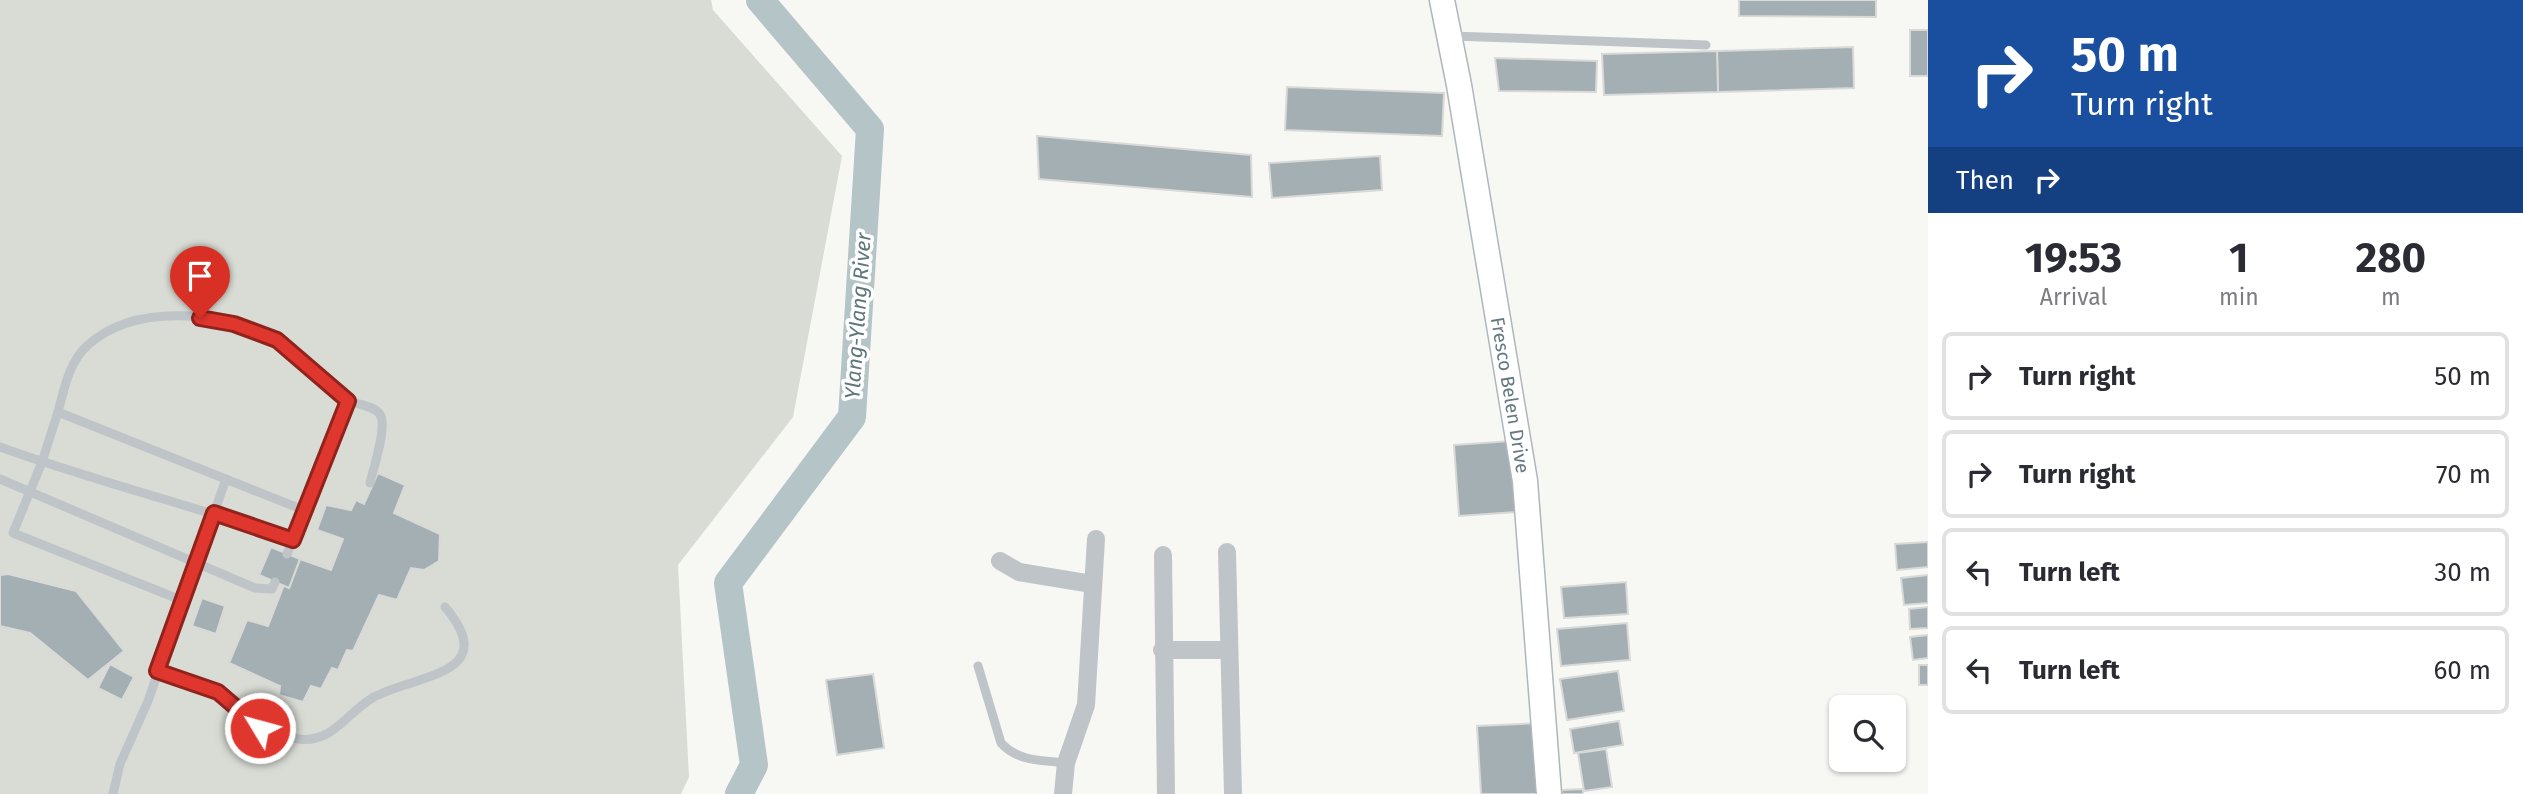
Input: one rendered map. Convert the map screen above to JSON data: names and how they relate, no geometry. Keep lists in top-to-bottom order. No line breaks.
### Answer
{"streets":{"street":["Fresco Belen Drive"]},"water":["Ylang-Ylang River"],"page":{"turn":["50 m","Turn right"],"then":"Then","eta":["19:53","Arrival","1","min","280","m"],"list":[{"name":"Turn right","value":"50 m"},{"name":"Turn right","value":"70 m"},{"name":"Turn left","value":"30 m"},{"name":"Turn left","value":"60 m"}]}}
